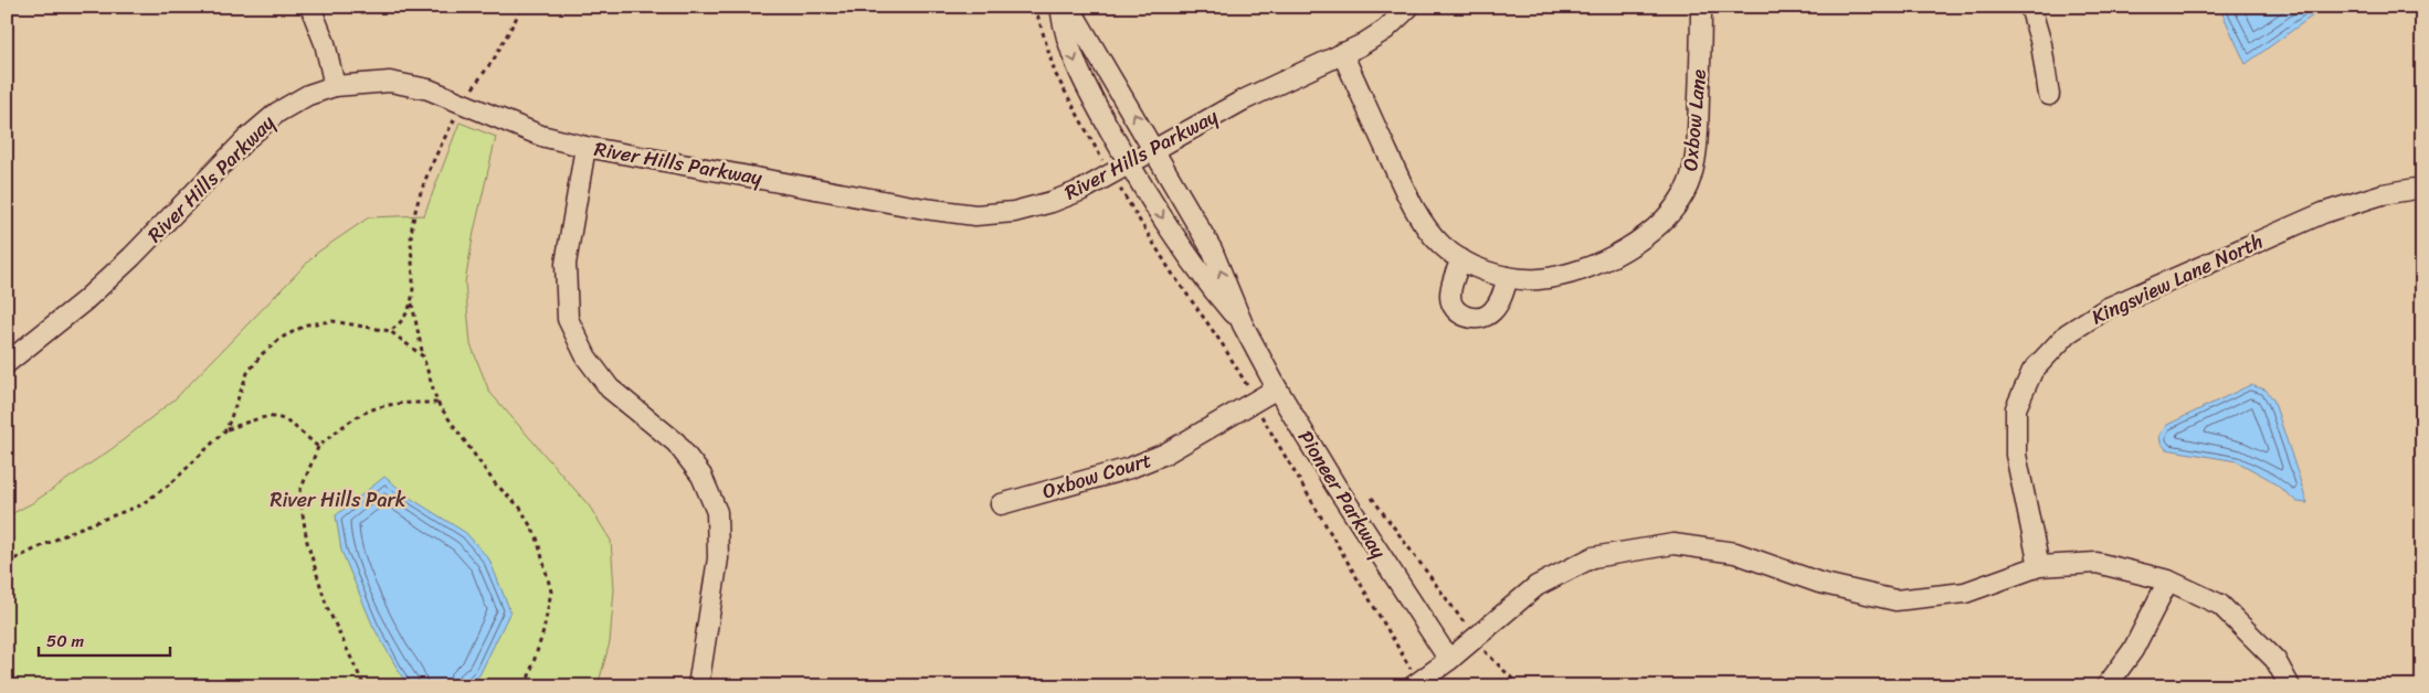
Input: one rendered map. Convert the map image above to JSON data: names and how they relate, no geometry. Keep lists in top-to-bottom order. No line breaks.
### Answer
{"streets":{"street":["Oxbow Lane","River Hills Parkway","Kingsview Lane North","Oxbow Court","Pioneer Parkway"]},"crossings":[["Oxbow Lane","River Hills Parkway"],["River Hills Parkway","Pioneer Parkway"],["Oxbow Court","Pioneer Parkway"]],"parks":["River Hills Park"],"scale_bar":"50 m"}
